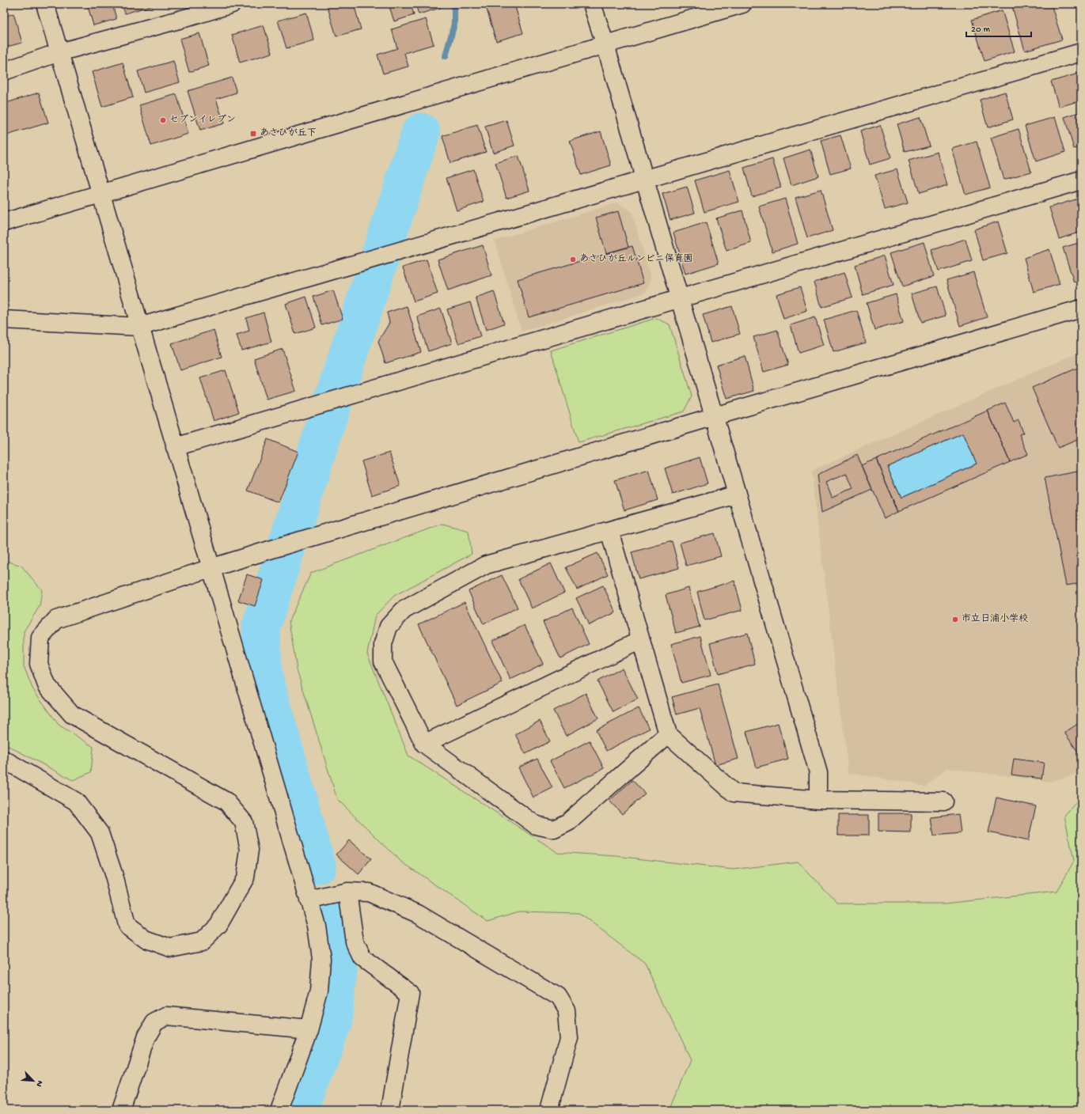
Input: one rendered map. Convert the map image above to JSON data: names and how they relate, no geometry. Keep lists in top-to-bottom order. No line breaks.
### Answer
{"places":{"other":["セブンイレブン","あさひが丘ルンビニ保育園","市立日浦小学校"],"transit":["あさひが丘下"]},"scale_bar":"20 m","north":"bottom right"}
